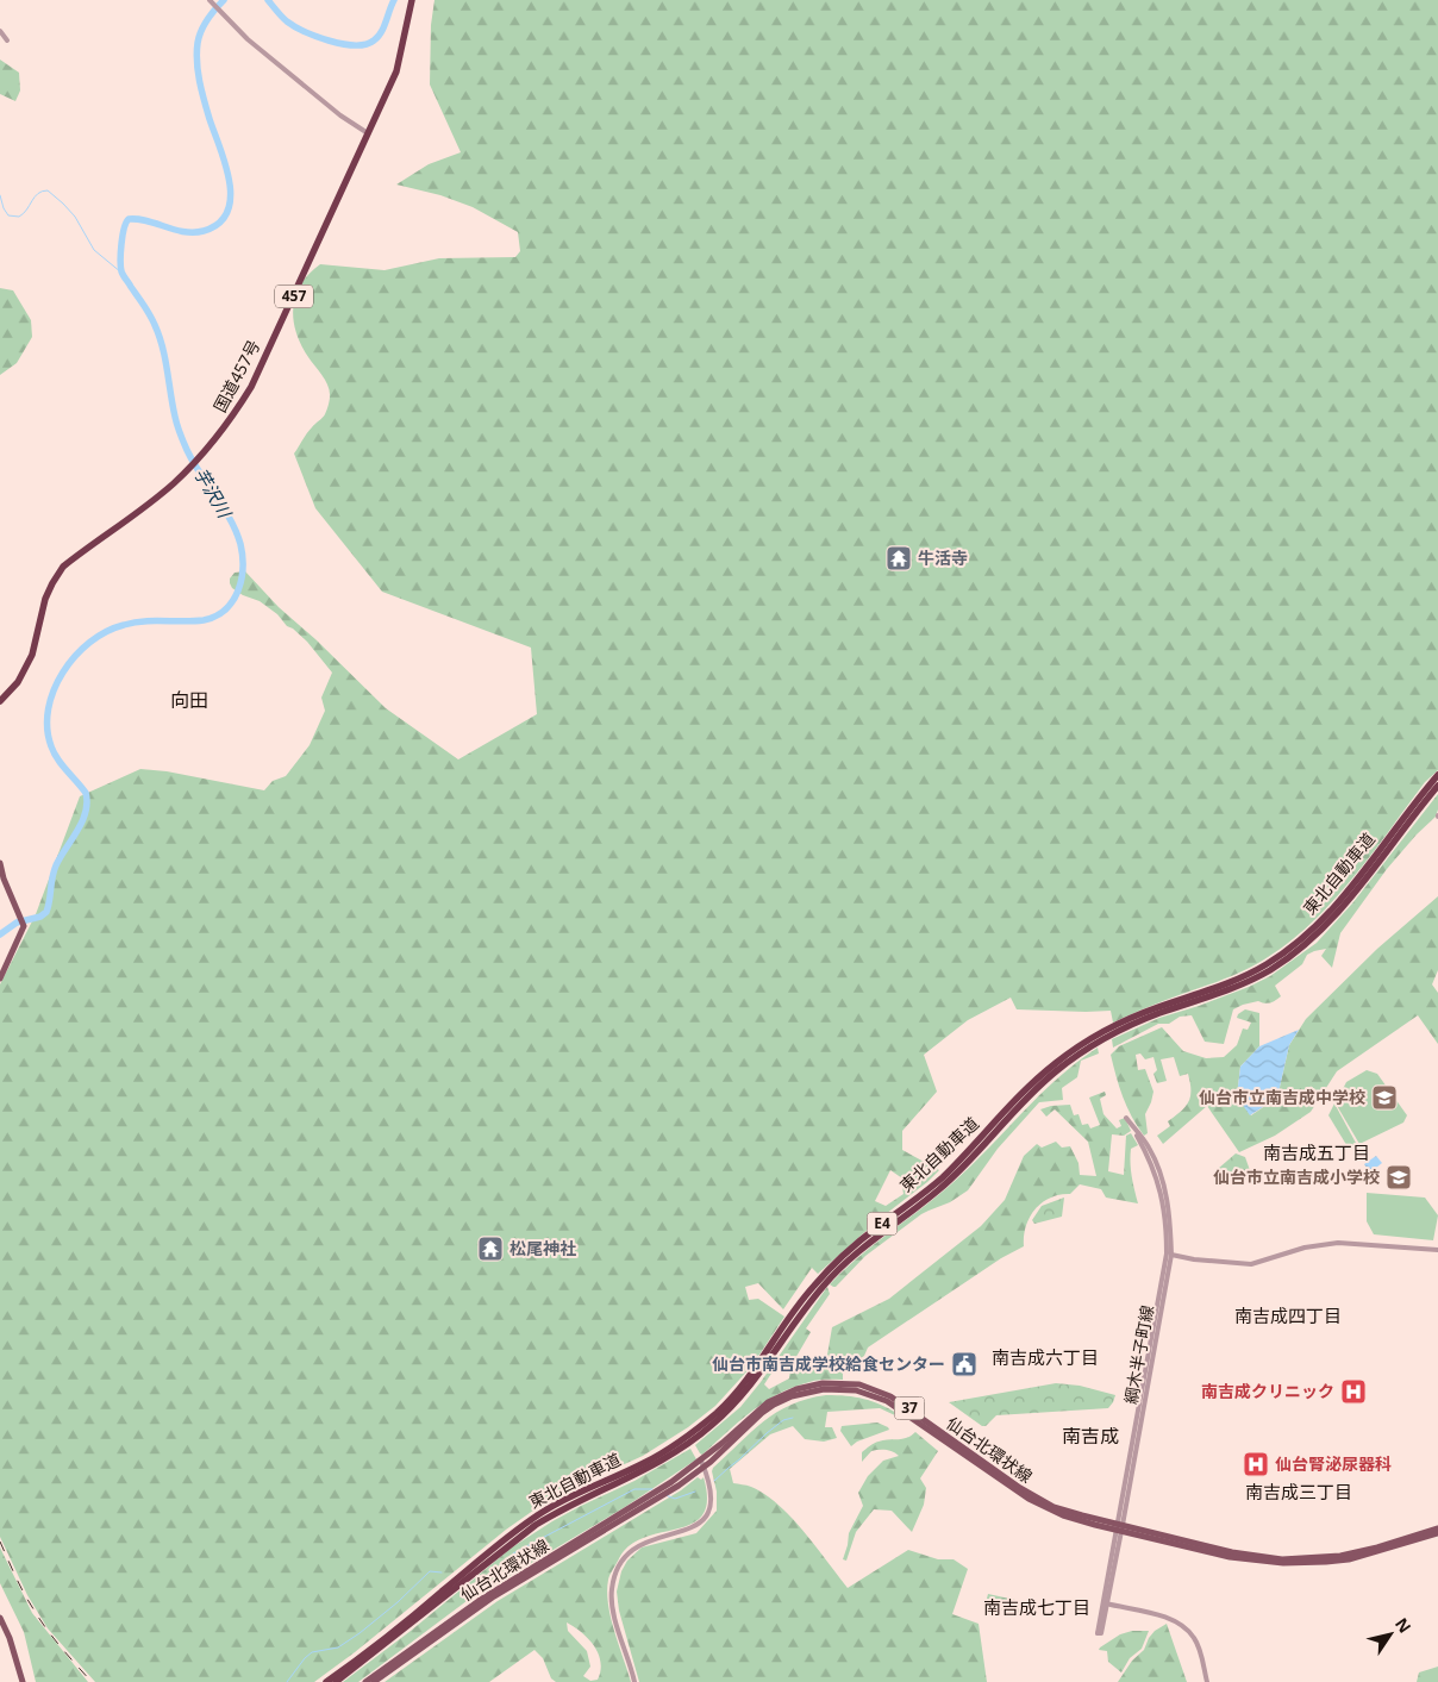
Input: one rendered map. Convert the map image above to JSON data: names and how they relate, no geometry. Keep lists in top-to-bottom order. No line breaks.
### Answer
{"streets":{"highway":["457","国道457号","東北自動車道","E4"],"main road":["37","仙台北環状線"]},"districts":["向田","南吉成五丁目","南吉成四丁目","南吉成六丁目","南吉成","南吉成三丁目","南吉成七丁目"],"water":["芋沢川"],"places":{"temple":["牛活寺","松尾神社"],"school or university":["仙台市立南吉成中学校","仙台市立南吉成小学校"],"public building":["仙台市南吉成学校給食センター"],"hospital":["南吉成クリニック","仙台腎泌尿器科"]},"north":"top right"}
